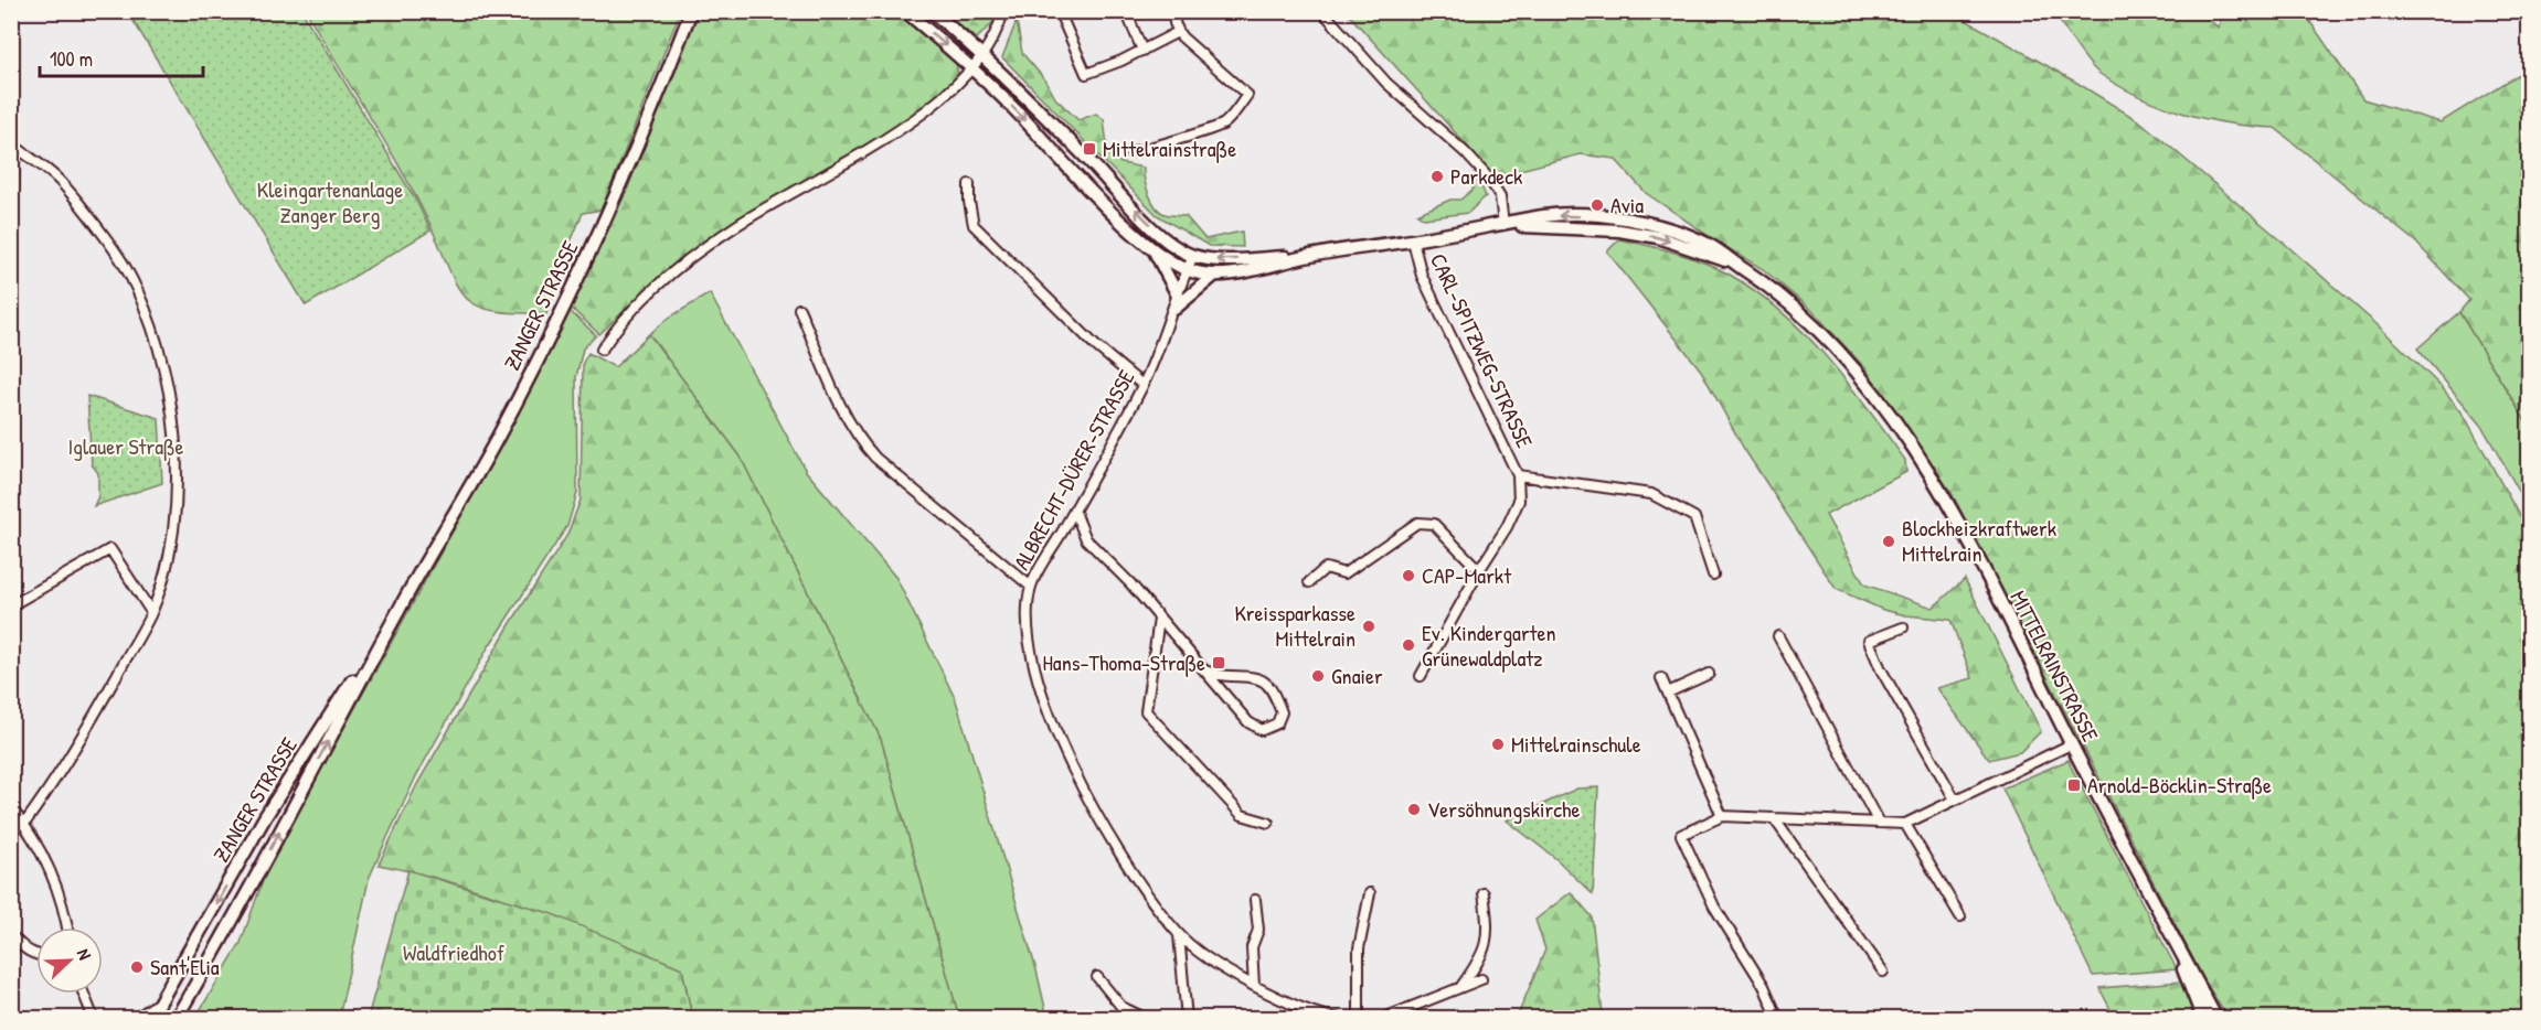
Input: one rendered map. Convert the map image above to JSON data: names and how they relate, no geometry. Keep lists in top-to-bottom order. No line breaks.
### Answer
{"streets":{"street":["ZANGER STRASSE","CARL-SPITZWEG-STRASSE","ALBRECHT-DÜRER-STRASSE","MITTELRAINSTRASSE"]},"crossings":[["CARL-SPITZWEG-STRASSE","MITTELRAINSTRASSE"],["ALBRECHT-DÜRER-STRASSE","MITTELRAINSTRASSE"]],"parks":["Kleingartenanlage Zanger Berg","Iglauer Straße","Waldfriedhof"],"places":{"transit":["Mittelrainstraße","Hans-Thoma-Straße","Arnold-Böcklin-Straße"],"other":["Parkdeck","Avia","Blockheizkraftwerk Mittelrain","CAP-Markt","Kreissparkasse Mittelrain","Ev. Kindergarten Grünewaldplatz","Gnaier","Mittelrainschule","Versöhnungskirche","Sant'Elia"]},"scale_bar":"100 m","north":"top right"}
